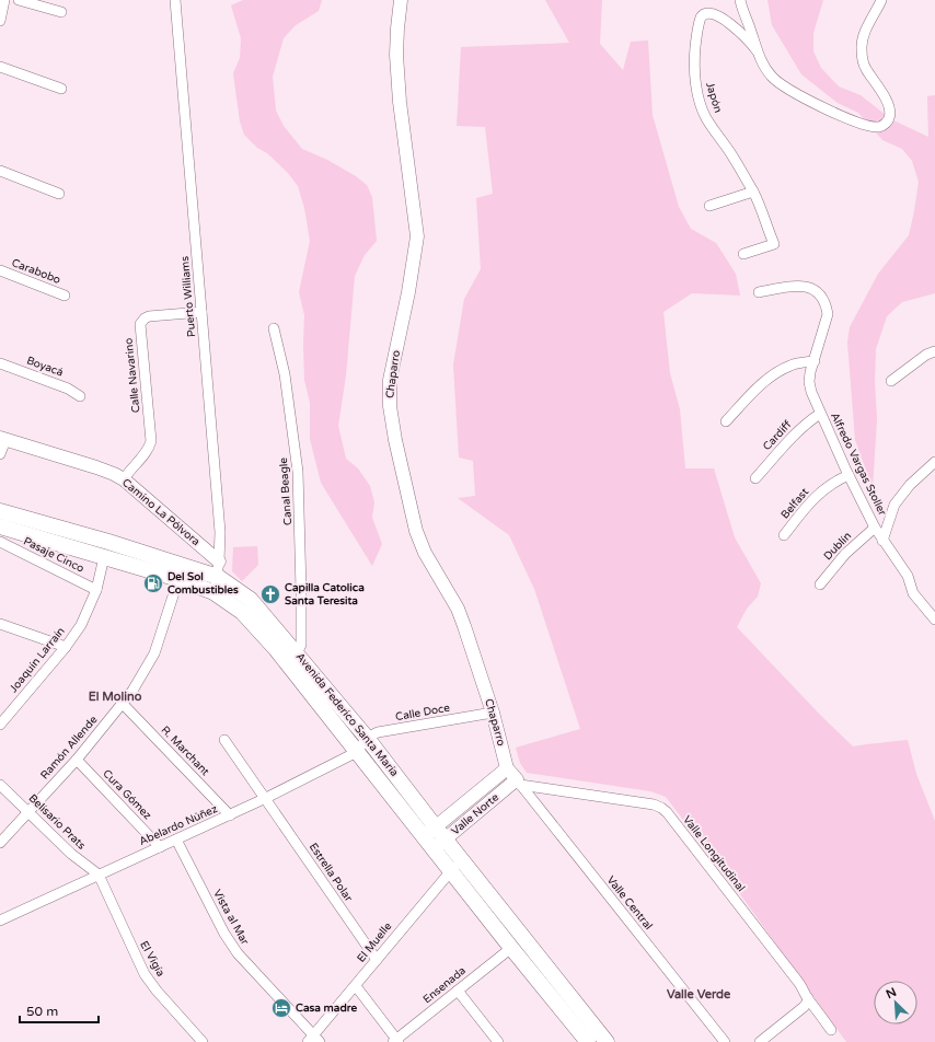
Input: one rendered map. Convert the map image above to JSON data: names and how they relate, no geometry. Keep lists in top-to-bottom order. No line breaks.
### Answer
{"streets":{"main road":["Avenida Federico Santa María"],"street":["Japón","Carabobo","Puerto Williams","Boyacá","Chaparro","Calle Navarino","Cardiff","Alfredo Vargas Stoller","Canal Beagle","Belfast","Camino La Pólvora","Dublín","Pasaje Cinco","Joaquín Larraín","Calle Doce","Ramón Allende","R. Marchant","Cura Gómez","Valle Norte","Belisario Prats","Abelardo Núñez","Valle Longitudinal","Estrella Polar","Valle Central","Vista al Mar","El Muelle","El Vigía","Ensenada"]},"crossings":[["Puerto Williams","Calle Navarino"],["Puerto Williams","Camino La Pólvora"],["Puerto Williams","Avenida Federico Santa María"],["Chaparro","Calle Doce"],["Chaparro","Valle Norte"],["Chaparro","Valle Longitudinal"],["Chaparro","Valle Central"],["Calle Navarino","Camino La Pólvora"],["Cardiff","Alfredo Vargas Stoller"],["Alfredo Vargas Stoller","Belfast"],["Alfredo Vargas Stoller","Dublín"],["Canal Beagle","Avenida Federico Santa María"],["Pasaje Cinco","Joaquín Larraín"],["Joaquín Larraín","Avenida Federico Santa María"],["Calle Doce","Avenida Federico Santa María"],["Calle Doce","Abelardo Núñez"],["Avenida Federico Santa María","Ramón Allende"],["Avenida Federico Santa María","Valle Norte"],["Avenida Federico Santa María","Abelardo Núñez"],["Avenida Federico Santa María","El Muelle"],["Avenida Federico Santa María","Ensenada"],["Ramón Allende","R. Marchant"],["Ramón Allende","Cura Gómez"],["Ramón Allende","Belisario Prats"],["R. Marchant","Abelardo Núñez"],["Cura Gómez","Abelardo Núñez"],["Valle Norte","Valle Longitudinal"],["Valle Norte","Valle Central"],["Belisario Prats","Abelardo Núñez"],["Belisario Prats","El Vigía"],["Abelardo Núñez","Estrella Polar"],["Abelardo Núñez","Vista al Mar"],["Abelardo Núñez","El Vigía"],["Valle Longitudinal","Valle Central"],["Estrella Polar","El Muelle"],["Vista al Mar","El Muelle"]],"districts":["El Molino","Valle Verde"],"places":{"fuel station":["Del Sol Combustibles"],"church":["Capilla Catolica Santa Teresita"],"hotel":["Casa madre"]},"scale_bar":"50 m","north":"top left"}
